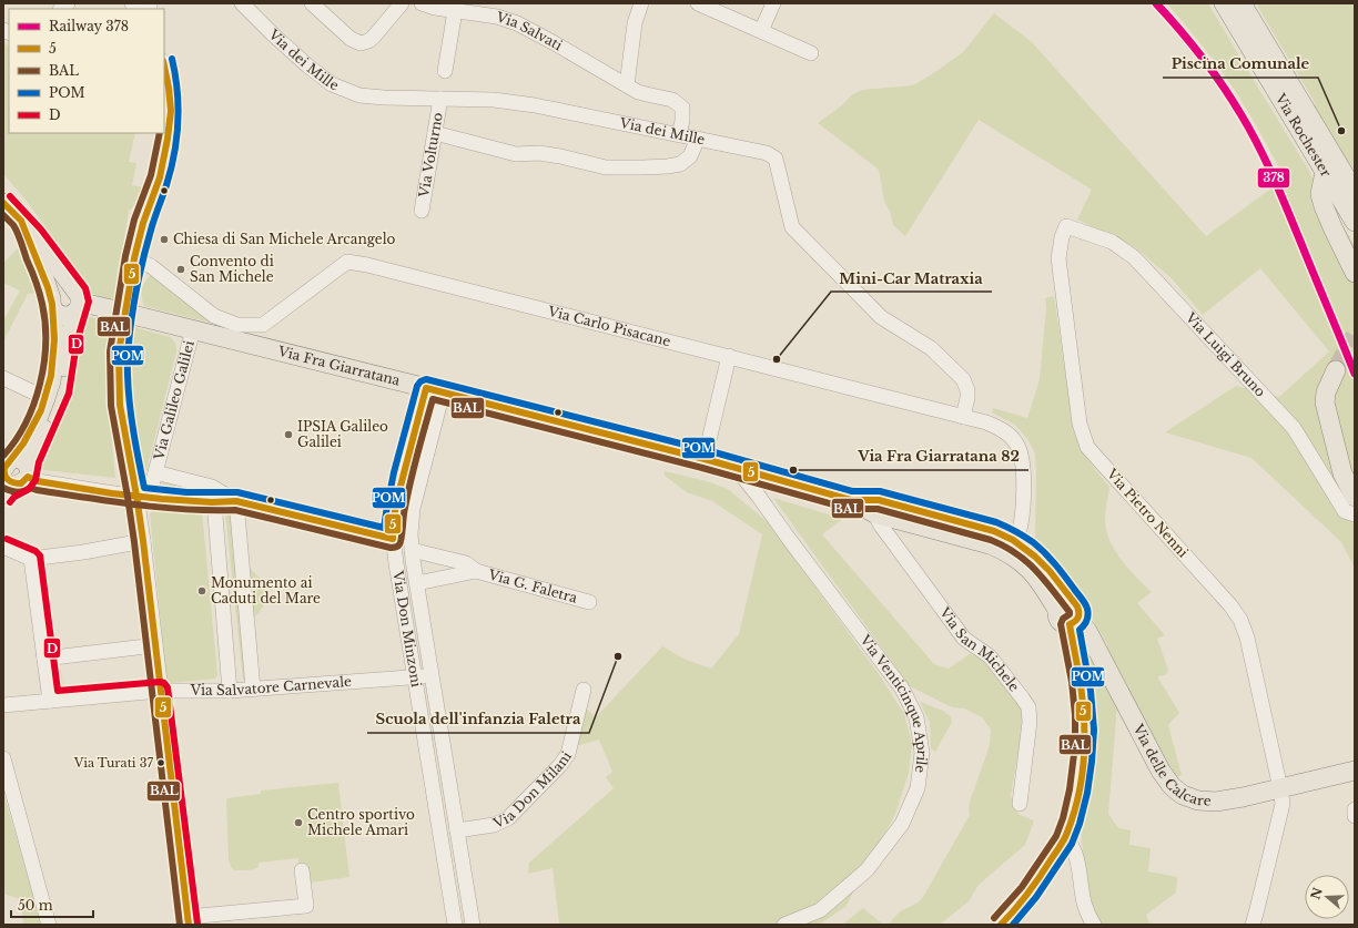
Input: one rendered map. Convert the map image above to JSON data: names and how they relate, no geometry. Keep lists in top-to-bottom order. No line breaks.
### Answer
{"streets":{"main road":["Via Rochester","Via Fra Giarratana","Via delle Calcare"],"street":["Via Salvati","Via dei Mille","Via Volturno","Via Carlo Pisacane","Via Luigi Bruno","Via Galileo Galilei","Via Pietro Nenni","Via G. Faletra","Via Don Minzoni","Via San Michele","Via Salvatore Carnevale","Via Venticinque Aprile","Via Don Milani"]},"crossings":[["Via Salvati","Via dei Mille"],["Via dei Mille","Via Volturno"],["Via dei Mille","Via Carlo Pisacane"],["Via Carlo Pisacane","Via Fra Giarratana"],["Via Luigi Bruno","Via Pietro Nenni"],["Via Fra Giarratana","Via Galileo Galilei"],["Via Fra Giarratana","Via Don Minzoni"],["Via Fra Giarratana","Via San Michele"],["Via Fra Giarratana","Via Venticinque Aprile"],["Via Fra Giarratana","Via delle Calcare"],["Via Pietro Nenni","Via delle Calcare"],["Via Don Minzoni","Via Salvatore Carnevale"],["Via Don Minzoni","Via Don Milani"]],"places":["Piscina Comunale","Chiesa di San Michele Arcangelo","Convento di San Michele","Mini-Car Matraxia","IPSIA Galileo Galilei","Via Fra Giarratana 82","Monumento ai Caduti del Mare","Scuola dell'infanzia Faletra","Via Turati 37","Centro sportivo Michele Amari"],"lines":["rail line 378","transit line POM","transit line 5","transit line BAL","transit line D"],"legend":["Railway 378","5","BAL","POM","D"],"scale_bar":"50 m","north":"left"}
